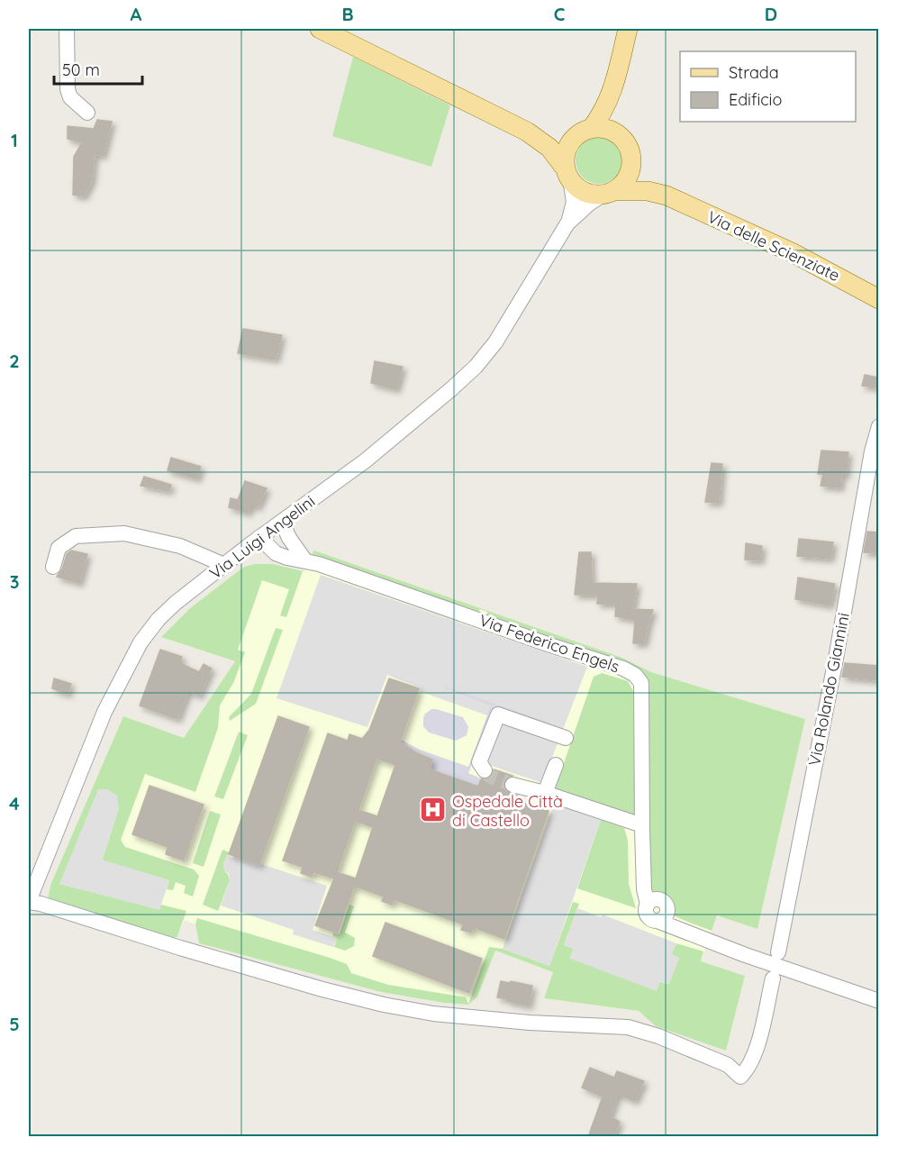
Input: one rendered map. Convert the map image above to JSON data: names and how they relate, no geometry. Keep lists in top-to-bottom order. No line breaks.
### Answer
{"streets":{"main road":["Via delle Scienziate"],"street":["Via Luigi Angelini","Via Federico Engels","Via Rolando Giannini"]},"crossings":[["Via delle Scienziate","Via Luigi Angelini"],["Via Luigi Angelini","Via Federico Engels"]],"places":{"hospital":["Ospedale Città di Castello"]},"legend":["Strada","Edificio"],"scale_bar":"50 m","grid":{"columns":["A","B","C","D"],"rows":["1","2","3","4","5"]}}
